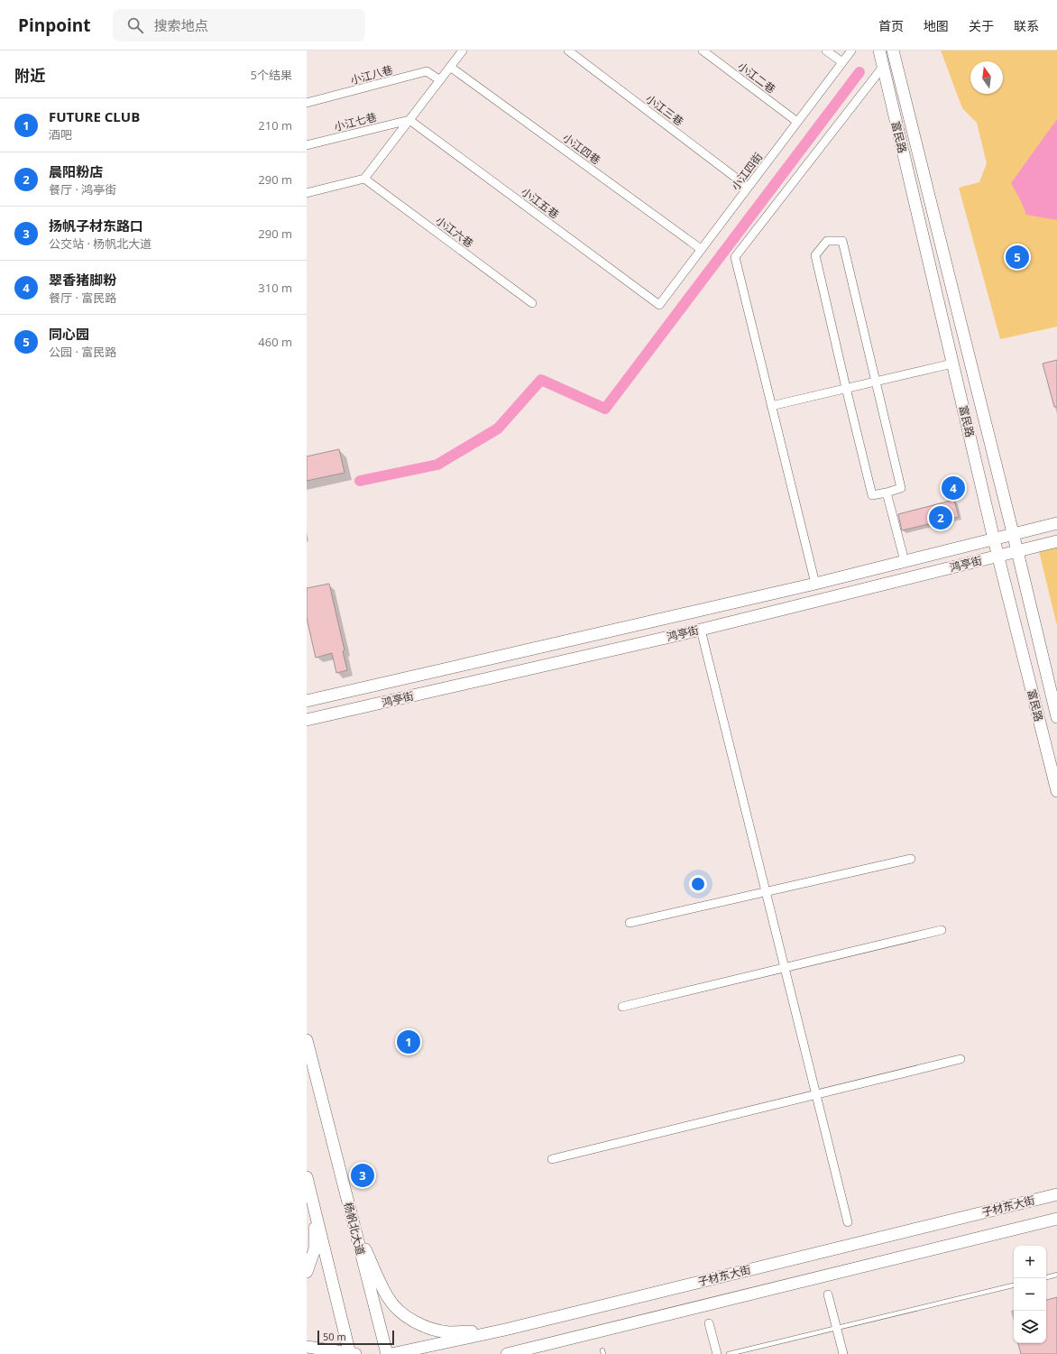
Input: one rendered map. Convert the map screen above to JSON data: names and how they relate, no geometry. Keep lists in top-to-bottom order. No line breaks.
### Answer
{"streets":{"street":["小江八巷","小江二巷","小江三巷","小江七巷","富民路","小江四巷","小江四街","小江五巷","小江六巷","鸿亭街","子材东大街","杨帆北大道"]},"crossings":[["小江二巷","小江四街"],["小江三巷","小江四街"],["小江七巷","小江五巷"],["富民路","鸿亭街"],["小江四巷","小江四街"],["小江四街","小江五巷"]],"scale_bar":"50 m","north":"top","page":{"header":"Pinpoint","search":"搜索地点","nav":["首页","地图","关于","联系"],"heading":["附近","5个结果"],"list":[{"mark":"1","name":"FUTURE CLUB","note":"酒吧","value":"210 m"},{"mark":"2","name":"晨阳粉店","note":"餐厅 · 鸿亭街","value":"290 m"},{"mark":"3","name":"扬帆子材东路口","note":"公交站 · 杨帆北大道","value":"290 m"},{"mark":"4","name":"翠香猪脚粉","note":"餐厅 · 富民路","value":"310 m"},{"mark":"5","name":"同心园","note":"公园 · 富民路","value":"460 m"}],"pins":["5","4","2","1","3"],"map_buttons":["+","−"],"scale":"50 m"}}
